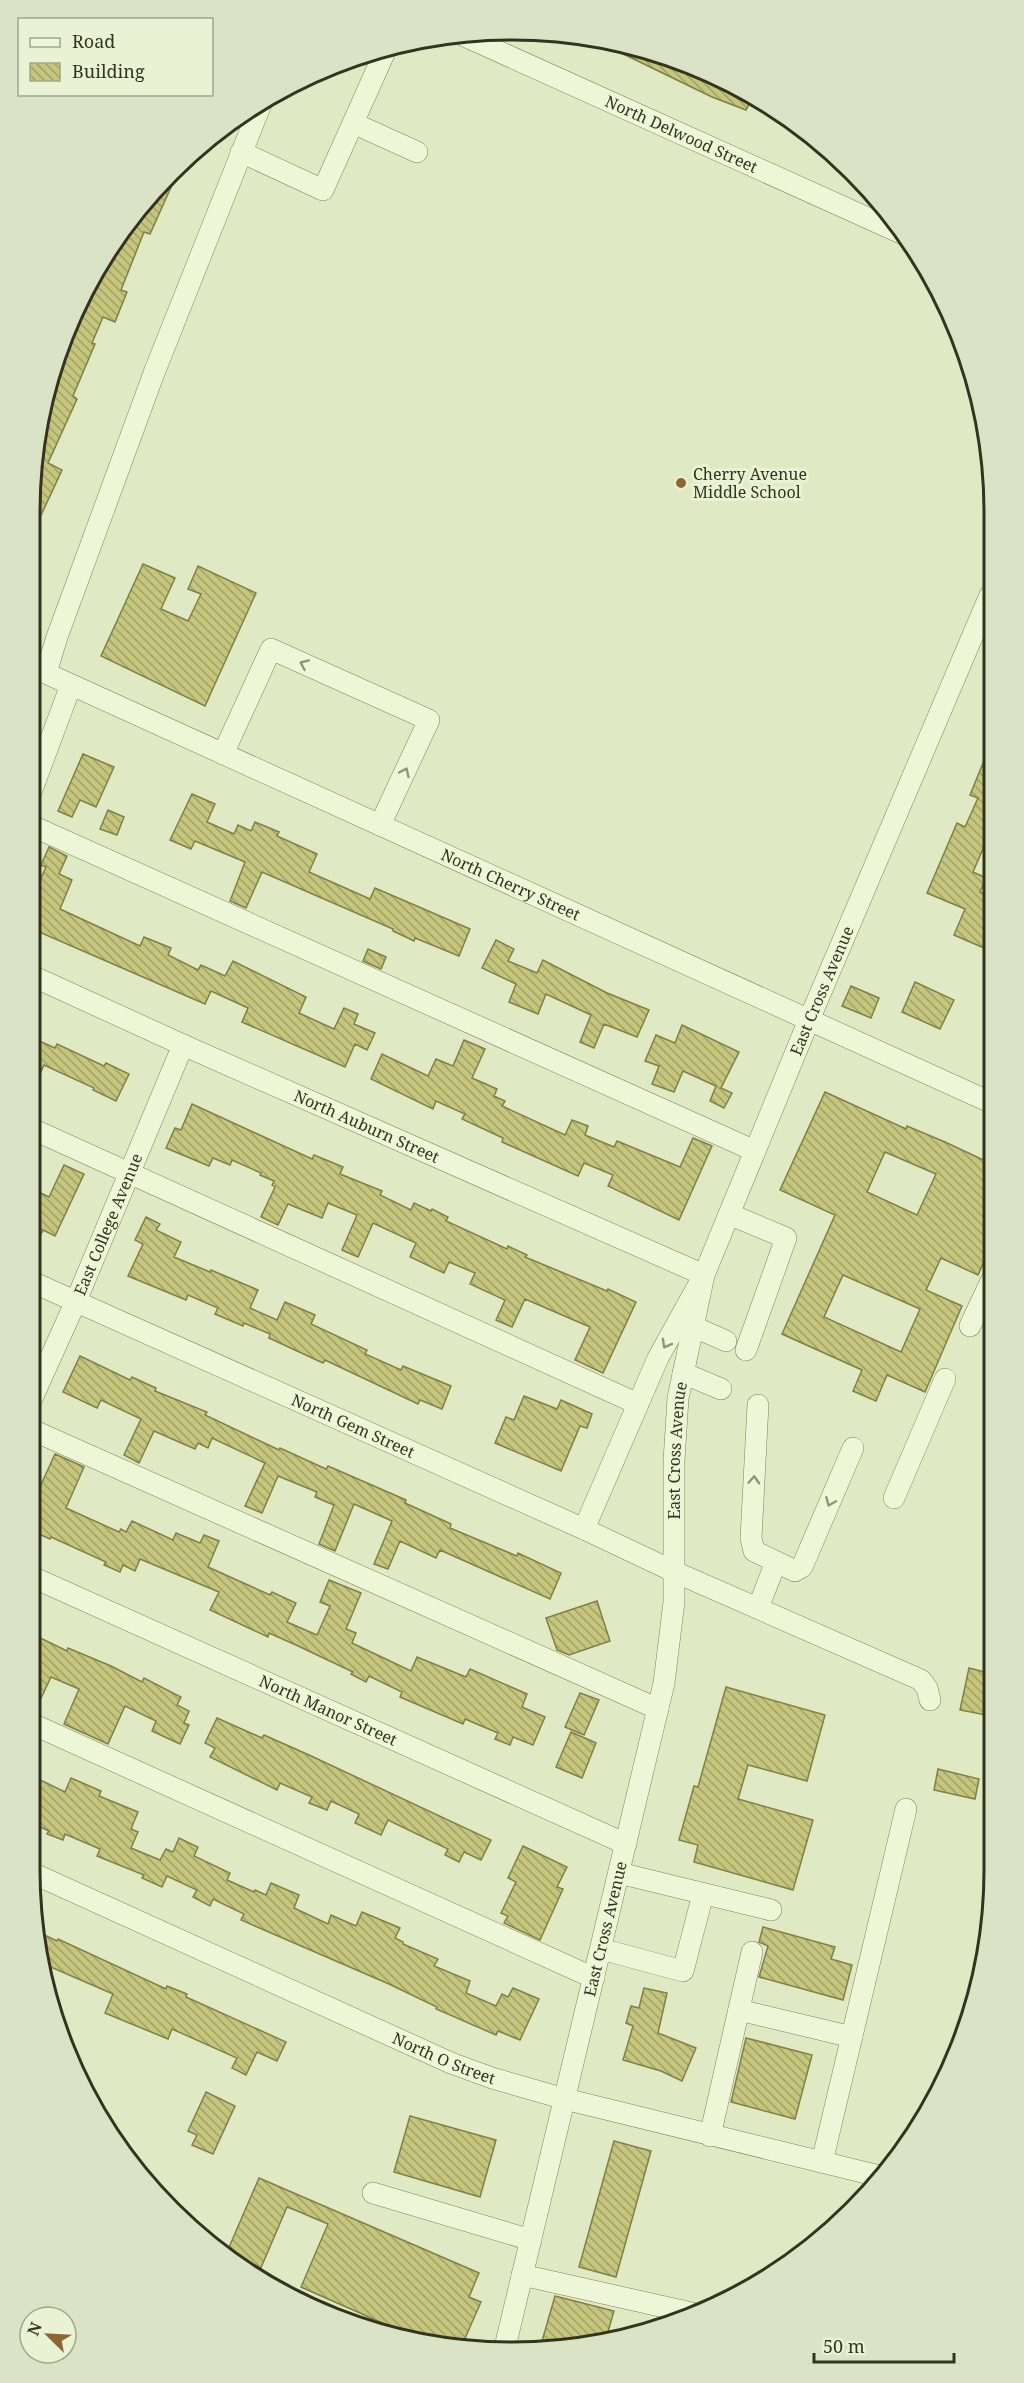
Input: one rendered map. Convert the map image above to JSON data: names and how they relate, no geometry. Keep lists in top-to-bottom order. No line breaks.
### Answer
{"streets":{"street":["North Delwood Street","North Cherry Street","East Cross Avenue","North Auburn Street","East College Avenue","North Gem Street","North Manor Street","North O Street"]},"crossings":[["North Cherry Street","East Cross Avenue"],["East Cross Avenue","North Auburn Street"],["East Cross Avenue","North Gem Street"],["East Cross Avenue","North Manor Street"],["East Cross Avenue","North O Street"],["North Auburn Street","East College Avenue"],["East College Avenue","North Gem Street"]],"places":["Cherry Avenue Middle School"],"legend":["Road","Building"],"scale_bar":"50 m","north":"top left"}
